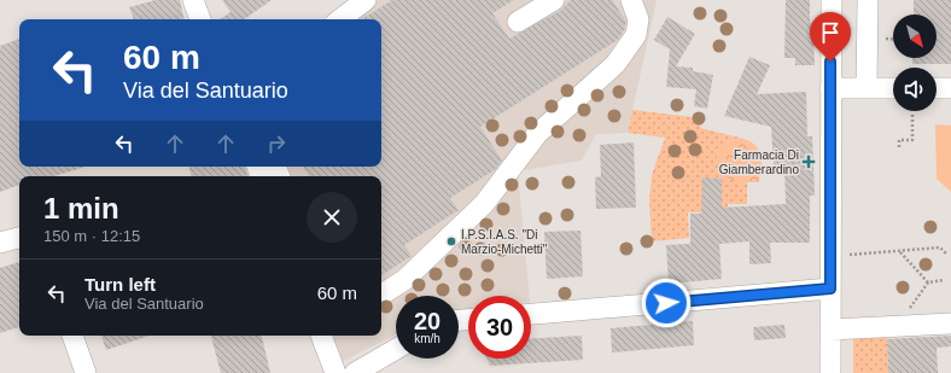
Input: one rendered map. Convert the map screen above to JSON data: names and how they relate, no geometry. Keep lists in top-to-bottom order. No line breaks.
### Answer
{"places":{"health":["Farmacia Di Giamberardino"],"other":["I.P.S.I.A.S. \"Di Marzio-Michetti\""]},"north":"bottom right","page":{"turn":["60 m","Via del Santuario"],"heading":["1 min","150 m · 12:15"],"list":[{"name":"Turn left","note":"Via del Santuario","value":"60 m"}],"speed":"20 km/h","limit":"30"}}
